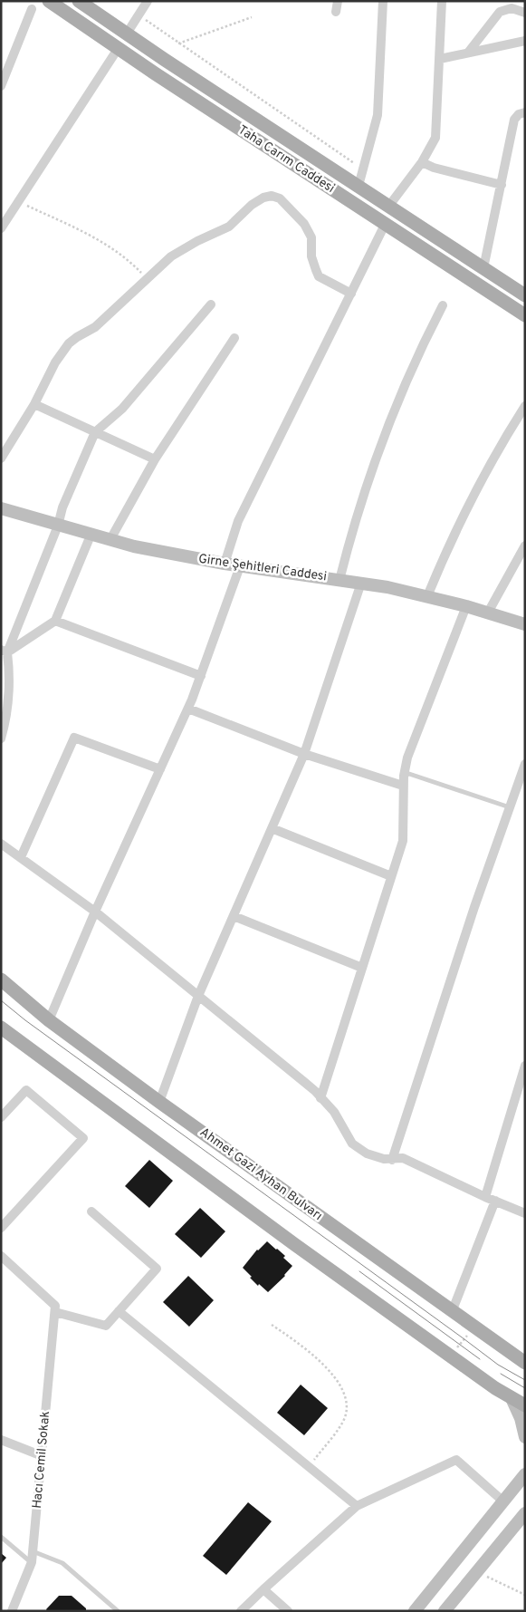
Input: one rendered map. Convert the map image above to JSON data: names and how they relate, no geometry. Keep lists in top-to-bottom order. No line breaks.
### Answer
{"streets":{"main road":["Taha Carım Caddesi","Ahmet Gazi Ayhan Bulvarı"],"street":["Girne Şehitleri Caddesi","Hacı Cemil Sokak"]}}
